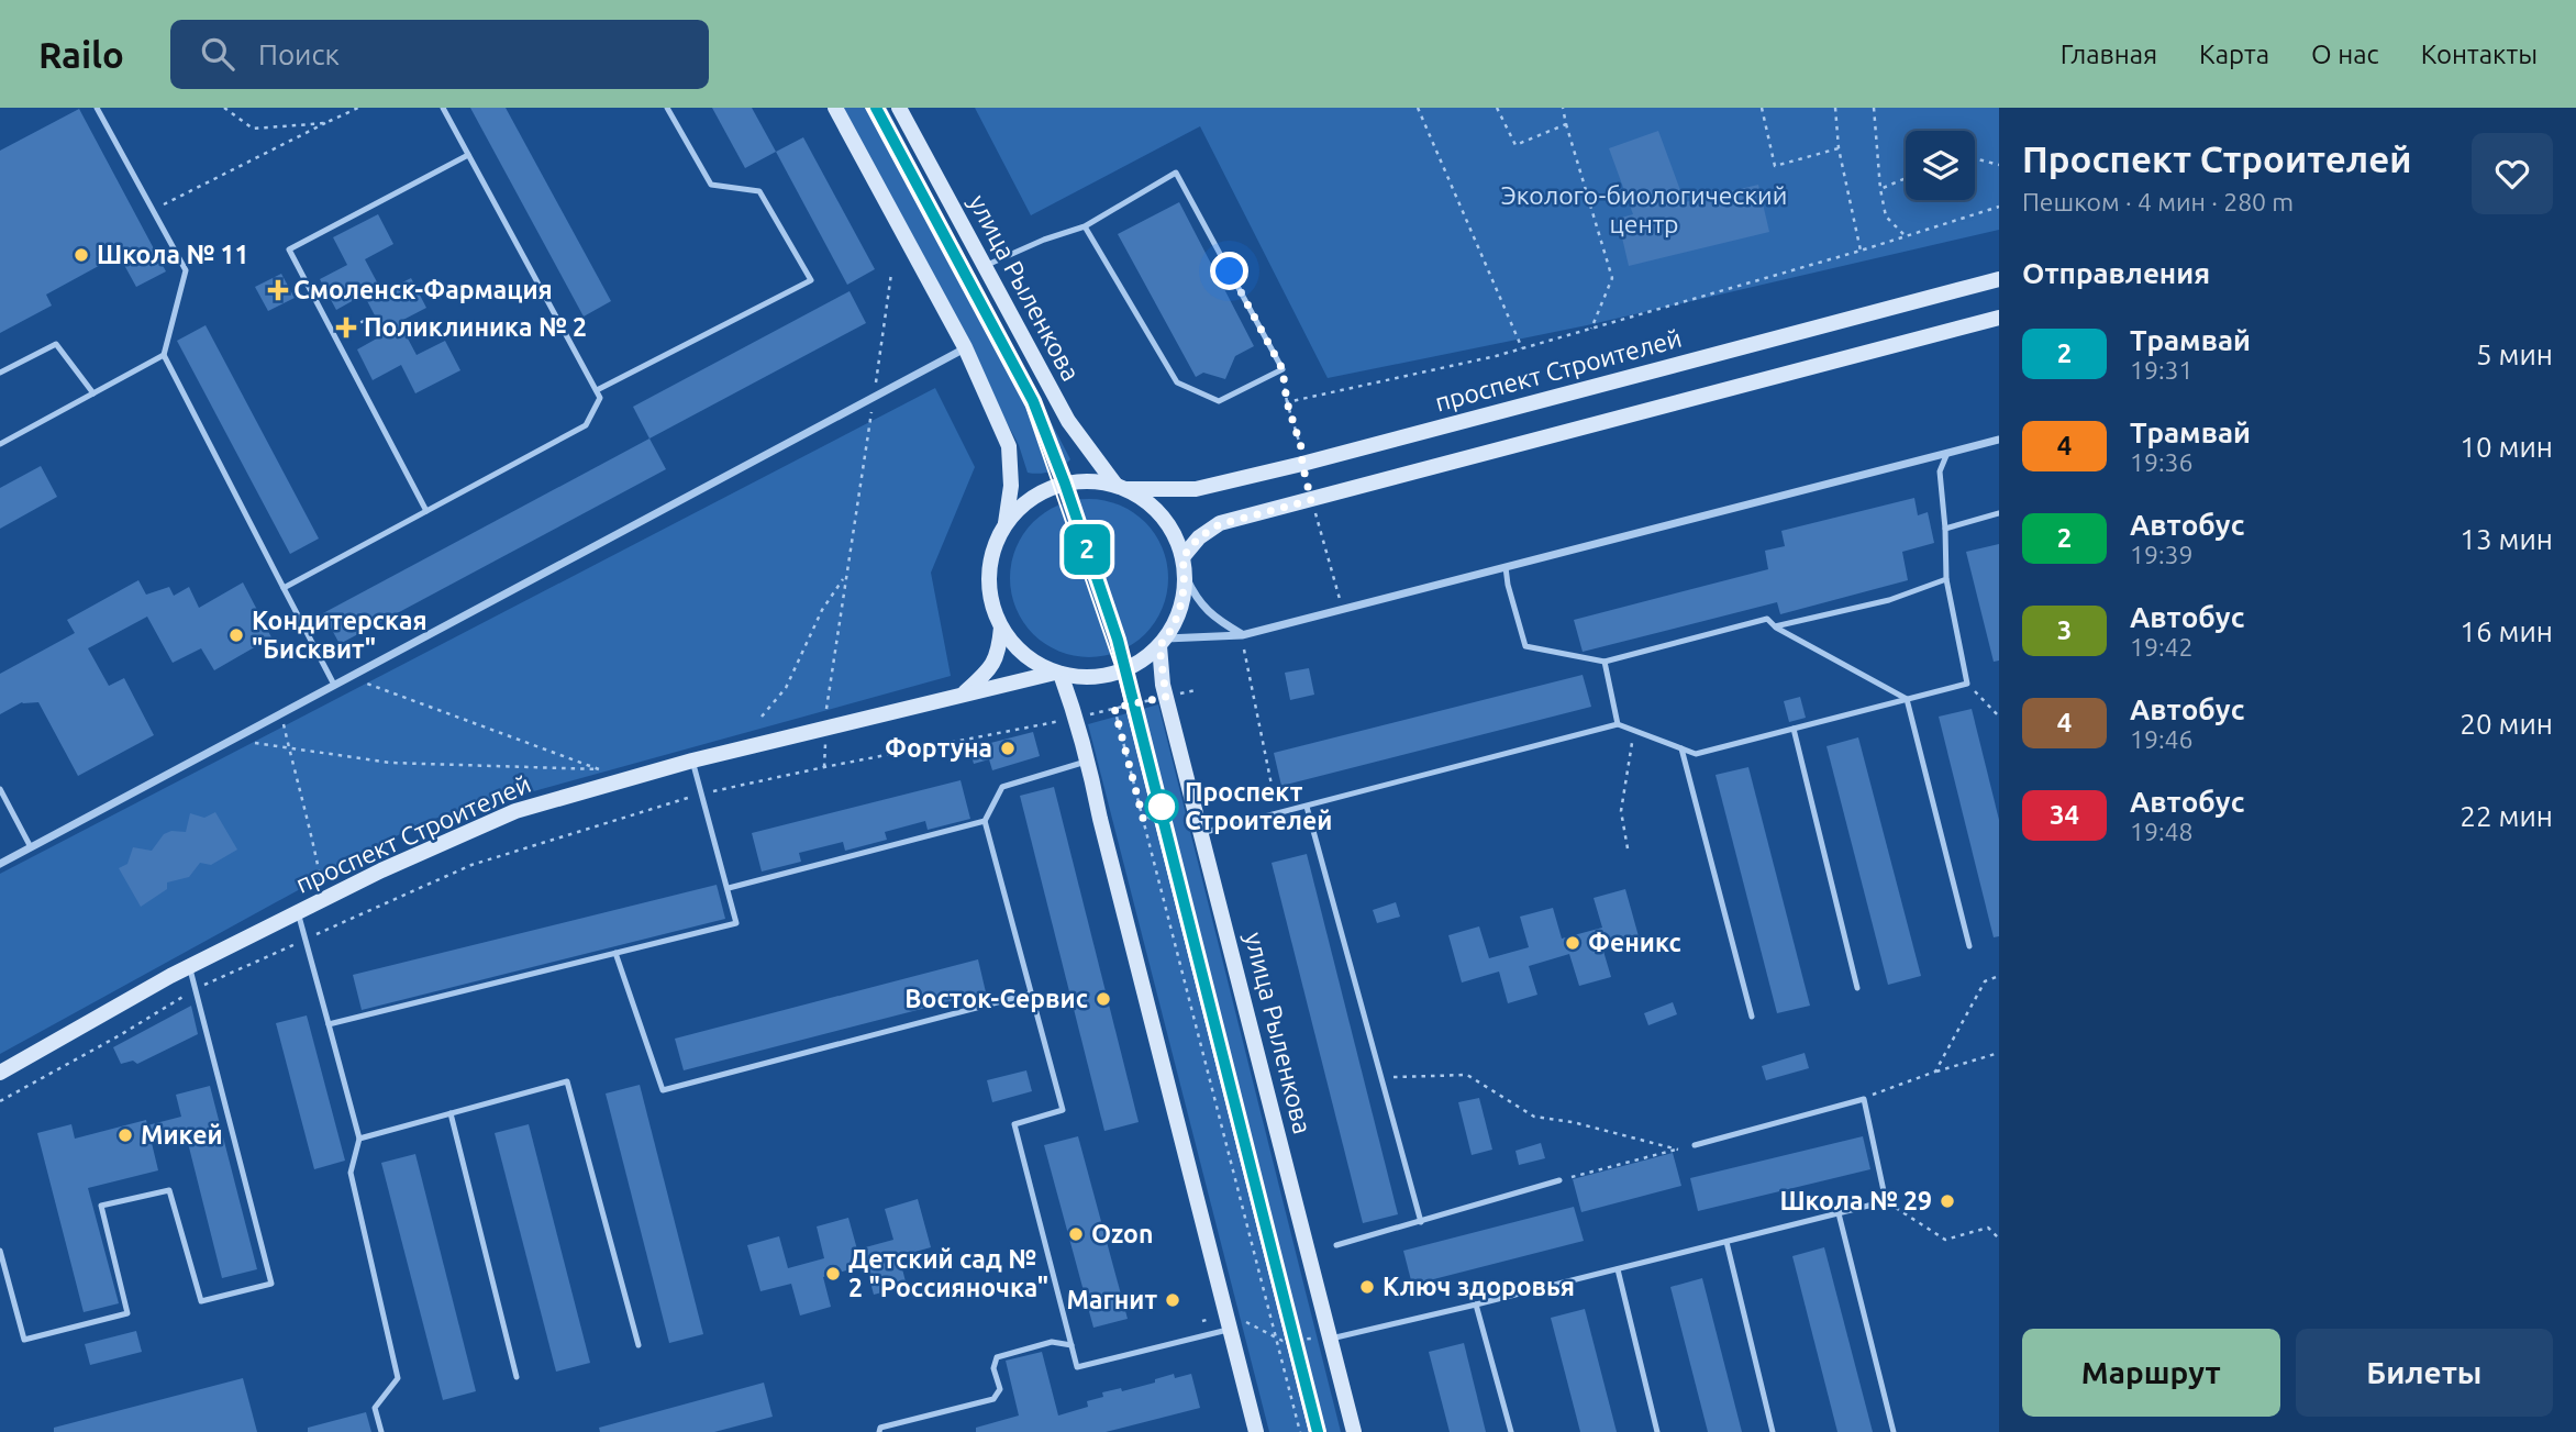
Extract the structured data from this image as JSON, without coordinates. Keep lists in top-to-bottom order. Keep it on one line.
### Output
{"streets":{"main road":["улица Рыленкова","проспект Строителей"]},"crossings":[["улица Рыленкова","проспект Строителей"]],"parks":["Эколого-биологический центр"],"places":{"other":["Школа № 11","Кондитерская \"Бисквит\"","Фортуна","Проспект Строителей","Феникс","Восток-Сервис","Микей","Школа № 29","Ozon","Детский сад № 2 \"Россияночка\"","Ключ здоровья","Магнит"],"health":["Смоленск-Фармация","Поликлиника № 2"]},"lines":["tram line 2"],"page":{"header":"Railo","search":"Поиск","nav":["Главная","Карта","О нас","Контакты"],"on_map":"2","heading":[["Проспект Строителей","Пешком · 4 мин · 280 m"],"Отправления"],"list":[{"mark":"2","name":"Трамвай","note":"19:31","value":"5 мин"},{"mark":"4","name":"Трамвай","note":"19:36","value":"10 мин"},{"mark":"2","name":"Автобус","note":"19:39","value":"13 мин"},{"mark":"3","name":"Автобус","note":"19:42","value":"16 мин"},{"mark":"4","name":"Автобус","note":"19:46","value":"20 мин"},{"mark":"34","name":"Автобус","note":"19:48","value":"22 мин"}],"buttons":["Маршрут","Билеты"]}}
